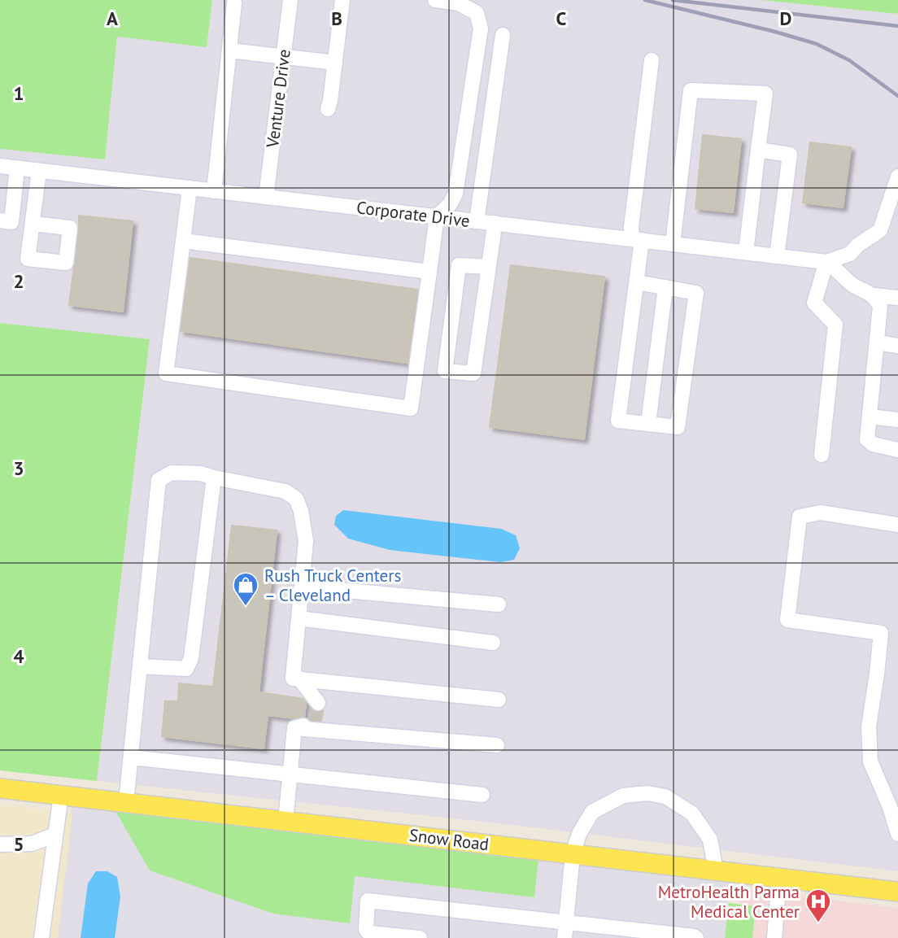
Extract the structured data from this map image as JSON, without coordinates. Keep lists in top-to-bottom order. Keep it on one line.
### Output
{"streets":{"main road":["Snow Road"],"street":["Venture Drive","Corporate Drive"]},"crossings":[["Venture Drive","Corporate Drive"]],"places":{"shop":["Rush Truck Centers – Cleveland"],"hospital":["MetroHealth Parma Medical Center"]},"grid":{"columns":["A","B","C","D"],"rows":["1","2","3","4","5"]}}
